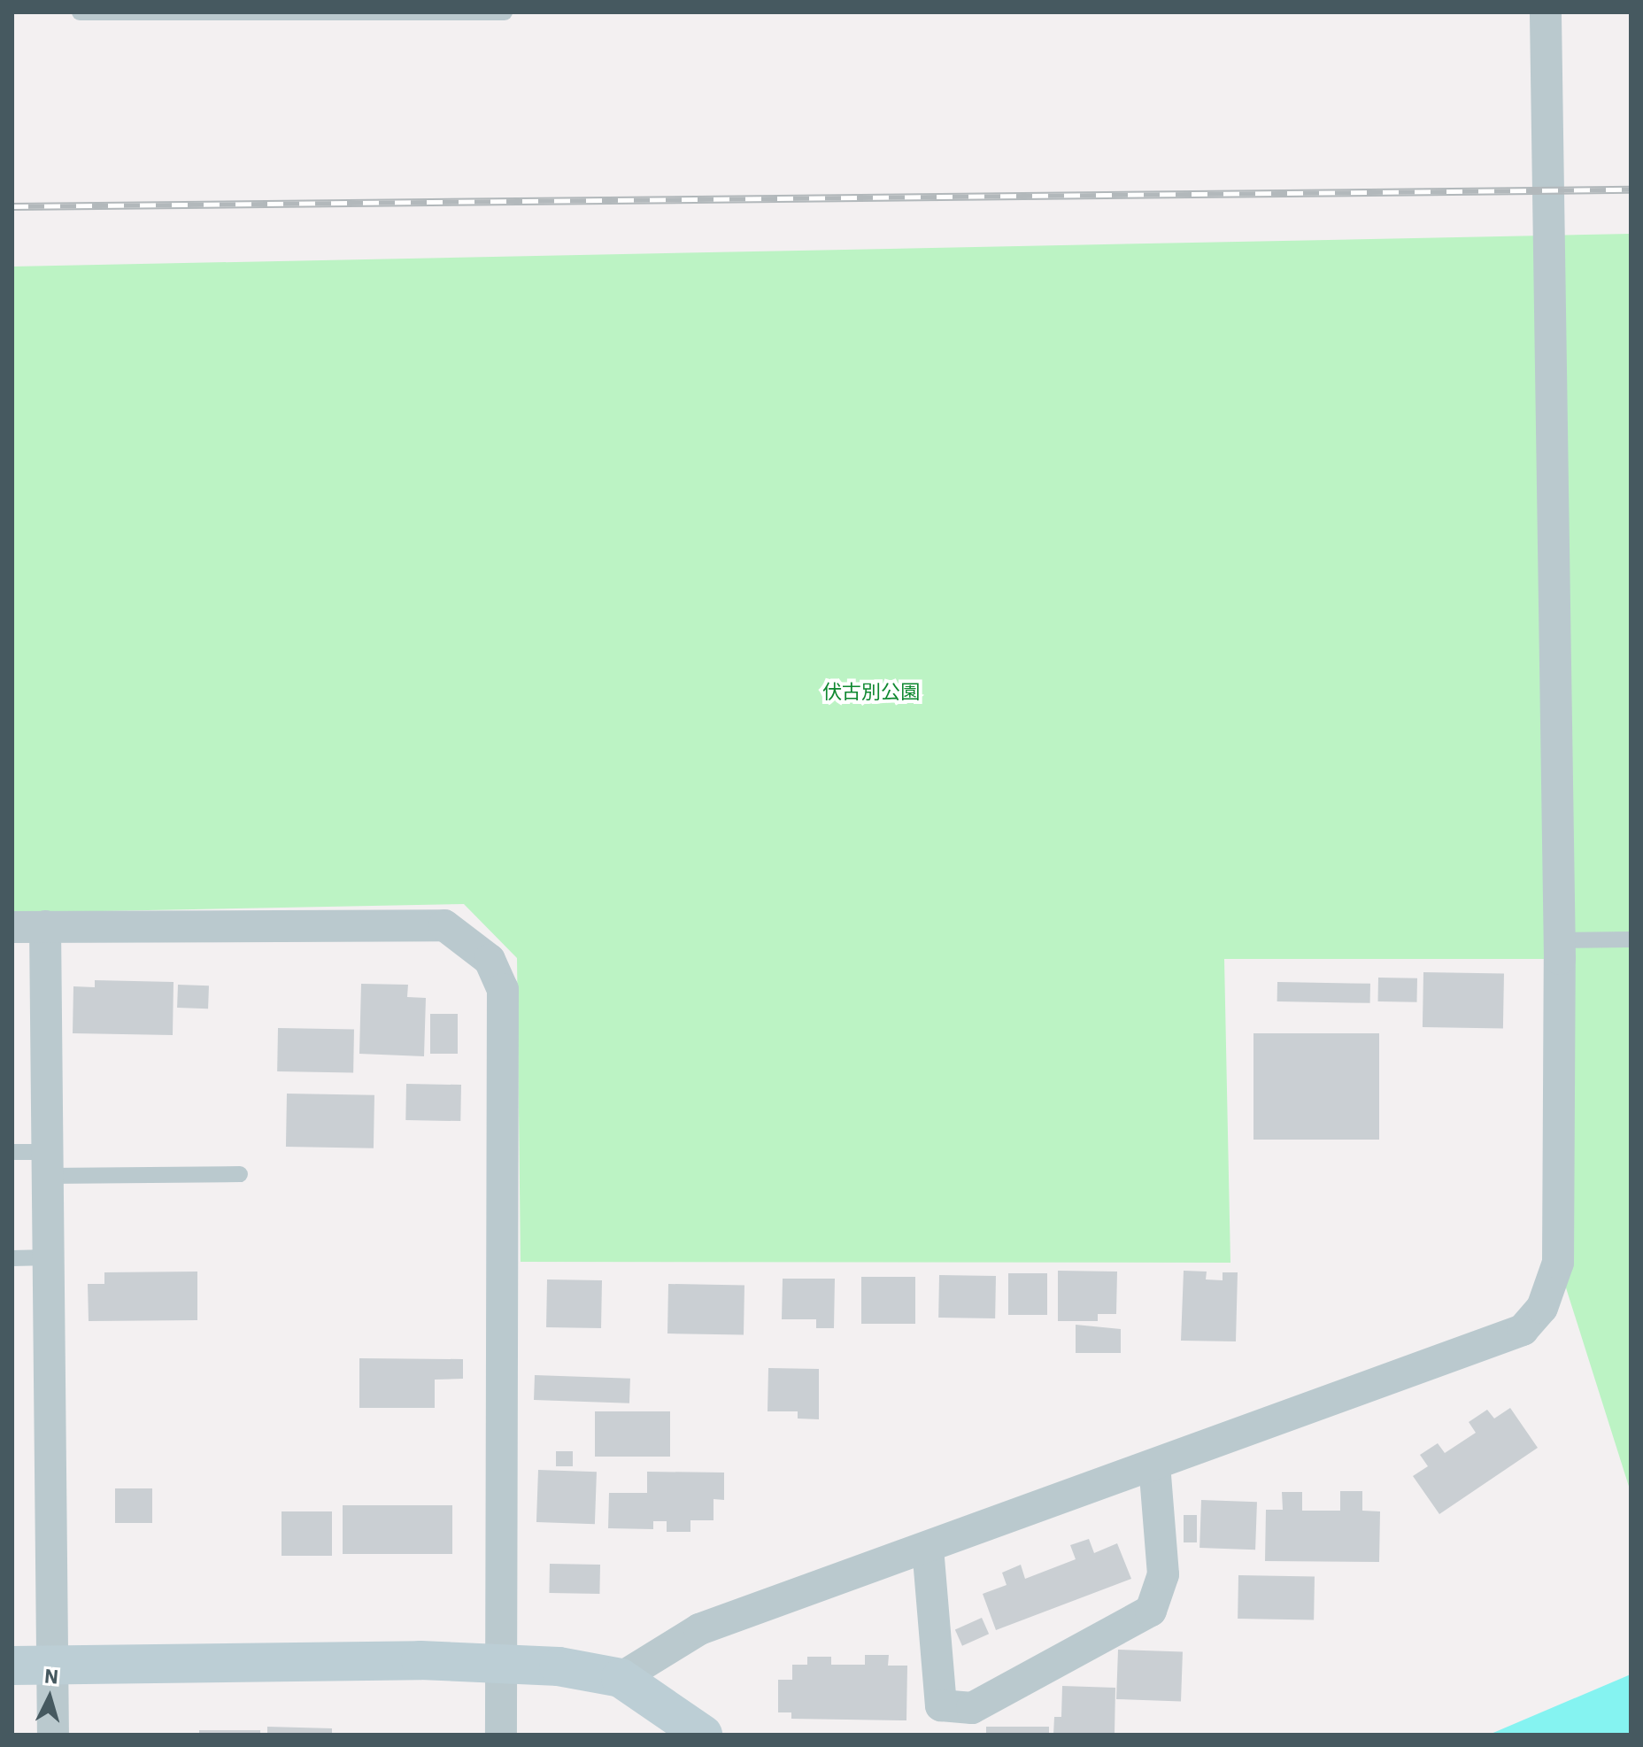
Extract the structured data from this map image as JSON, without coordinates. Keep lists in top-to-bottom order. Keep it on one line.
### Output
{"parks":["伏古別公園"],"north":"top"}
